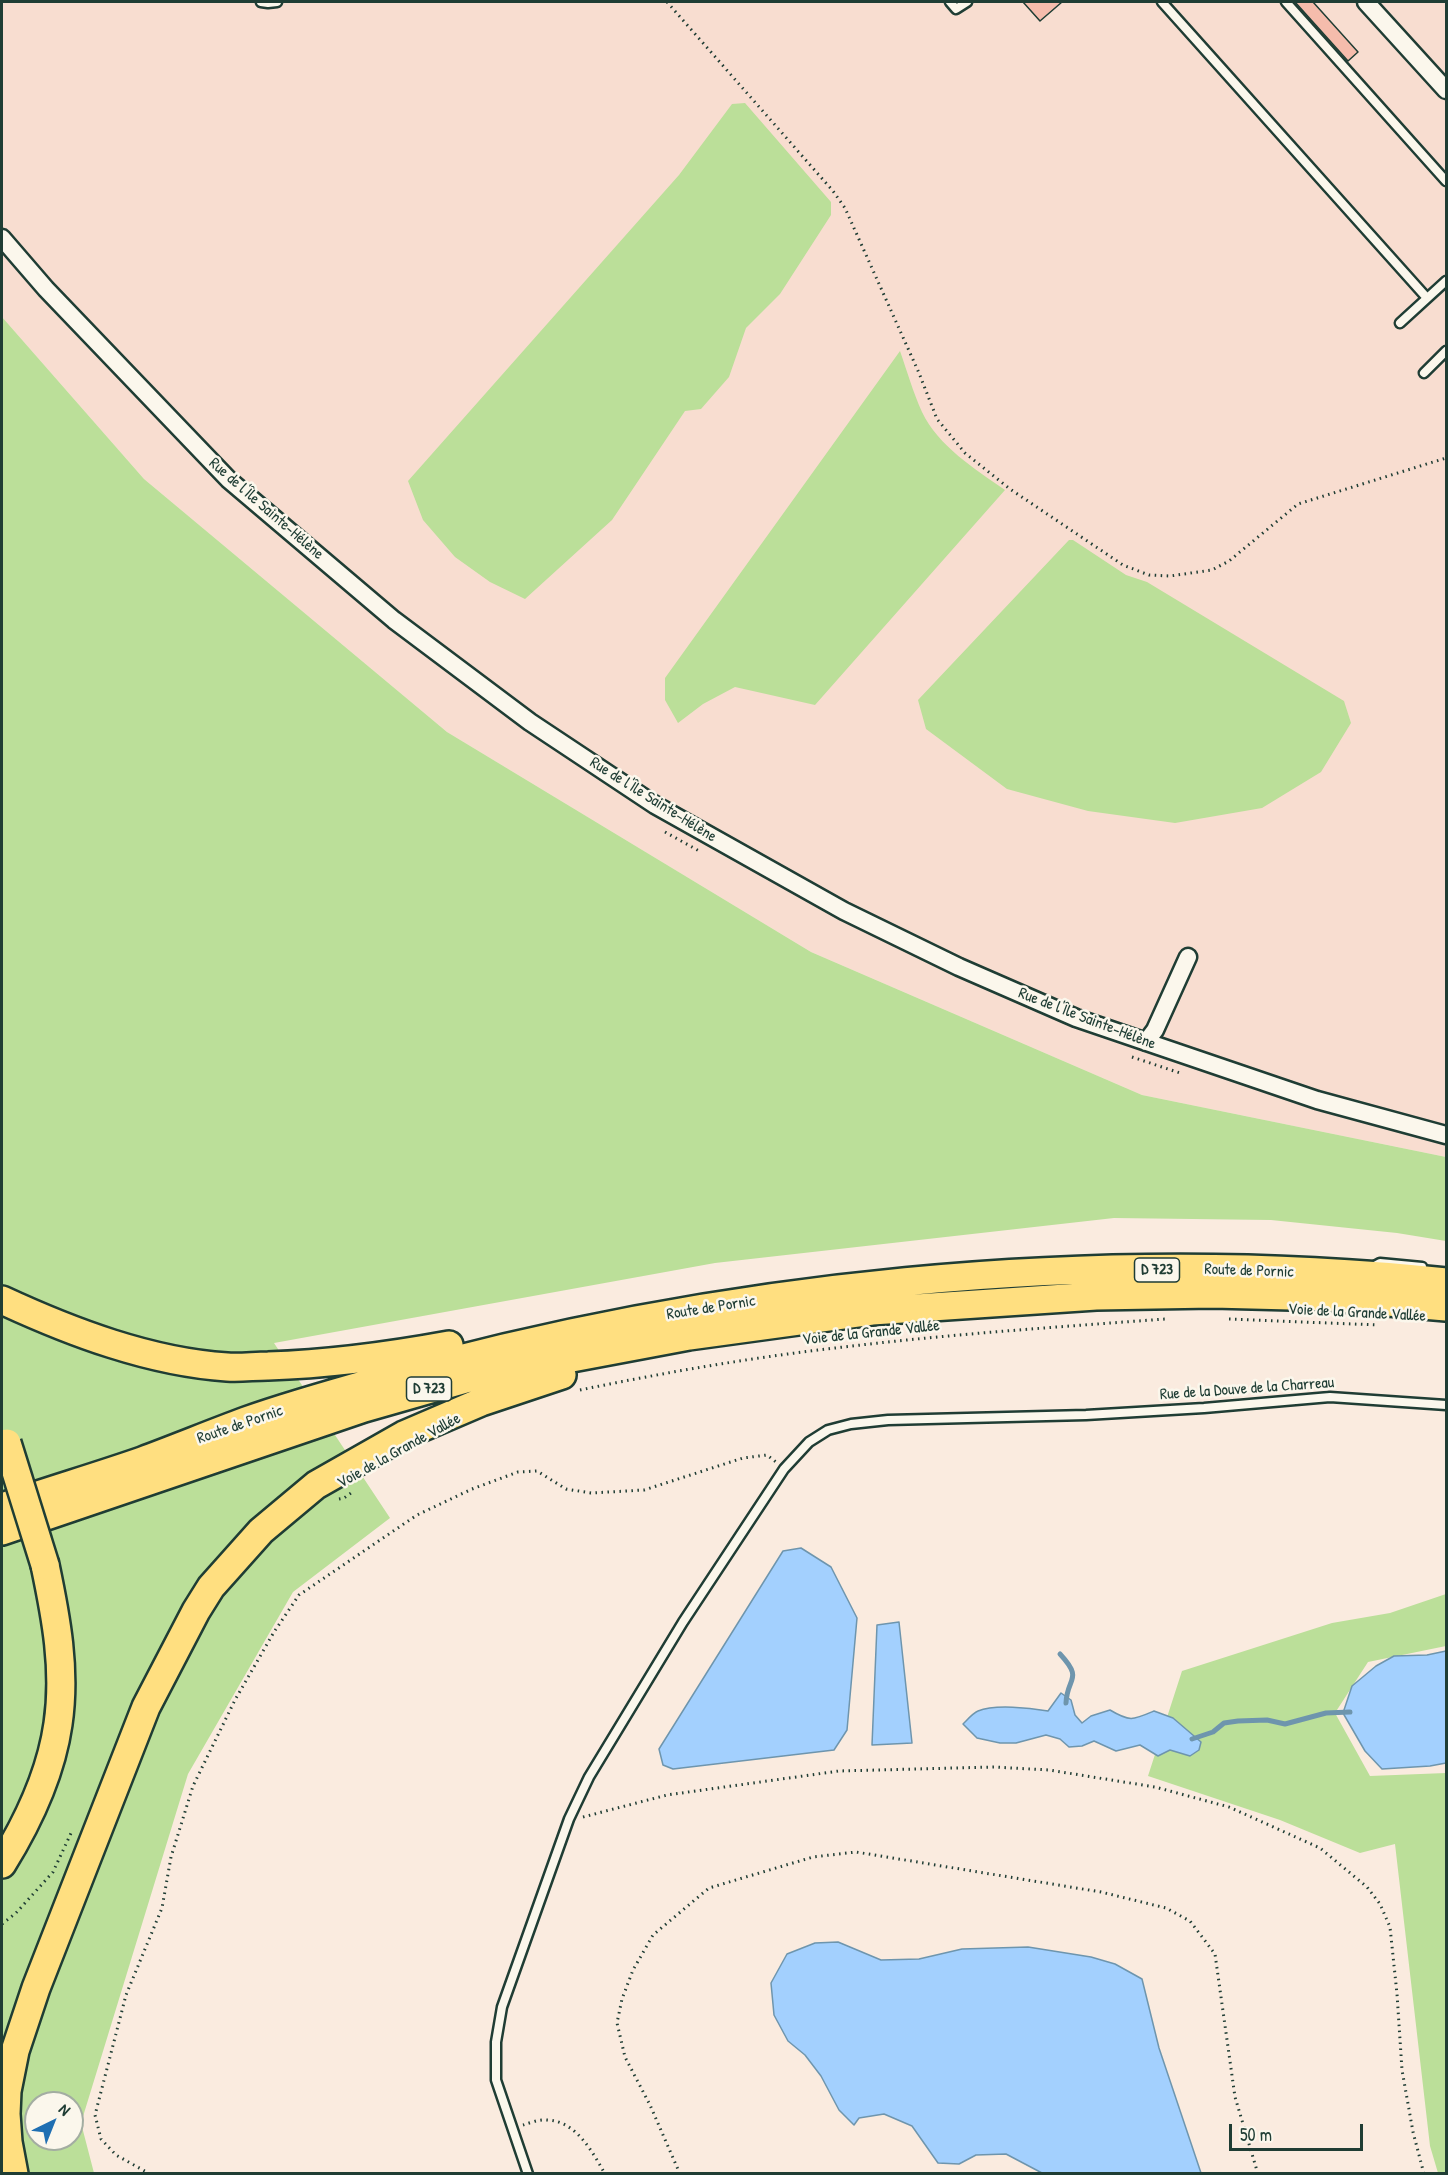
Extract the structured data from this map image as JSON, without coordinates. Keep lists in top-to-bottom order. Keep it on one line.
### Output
{"streets":{"highway":["D 723","Route de Pornic"],"street":["Rue de l'Île Sainte-Hélène"],"lane":["Rue de la Douve de la Charreau"],"path":["Voie de la Grande Vallée"]},"crossings":[["D 723","Route de Pornic"]],"scale_bar":"50 m","north":"top right"}
